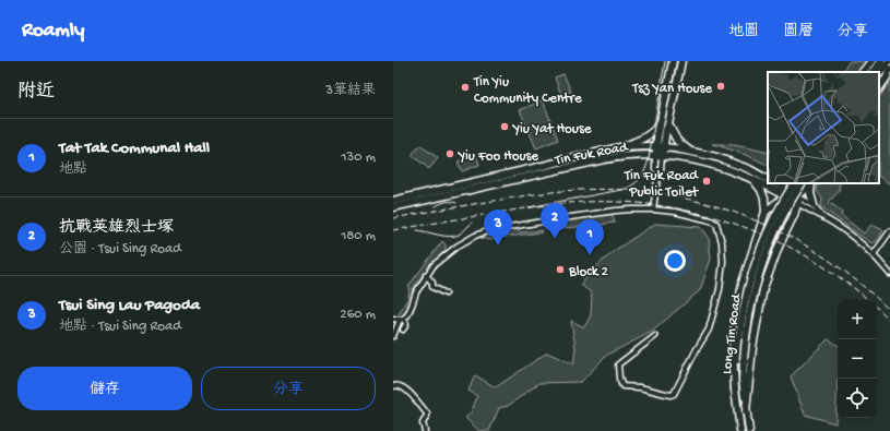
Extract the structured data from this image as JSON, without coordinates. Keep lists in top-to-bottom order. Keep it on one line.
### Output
{"streets":{"main road":["Tin Fuk Road","Long Tin Road"]},"crossings":[["Tin Fuk Road","Long Tin Road"]],"places":["Tsz Yan House","Tin Yiu Community Centre","Yiu Yat House","Yiu Foo House","Tin Fuk Road Public Toilet","Block 2"],"page":{"header":"Roamly","nav":["地圖","圖層","分享"],"heading":["附近","3筆結果"],"list":[{"mark":"1","name":"Tat Tak Communal Hall","note":"地點","value":"130 m"},{"mark":"2","name":"抗戰英雄烈士塚","note":"公園 · Tsui Sing Road","value":"180 m"},{"mark":"3","name":"Tsui Sing Lau Pagoda","note":"地點 · Tsui Sing Road","value":"260 m"}],"pins":["2","3","1"],"map_buttons":["+","−"],"buttons":["儲存","分享"]}}
